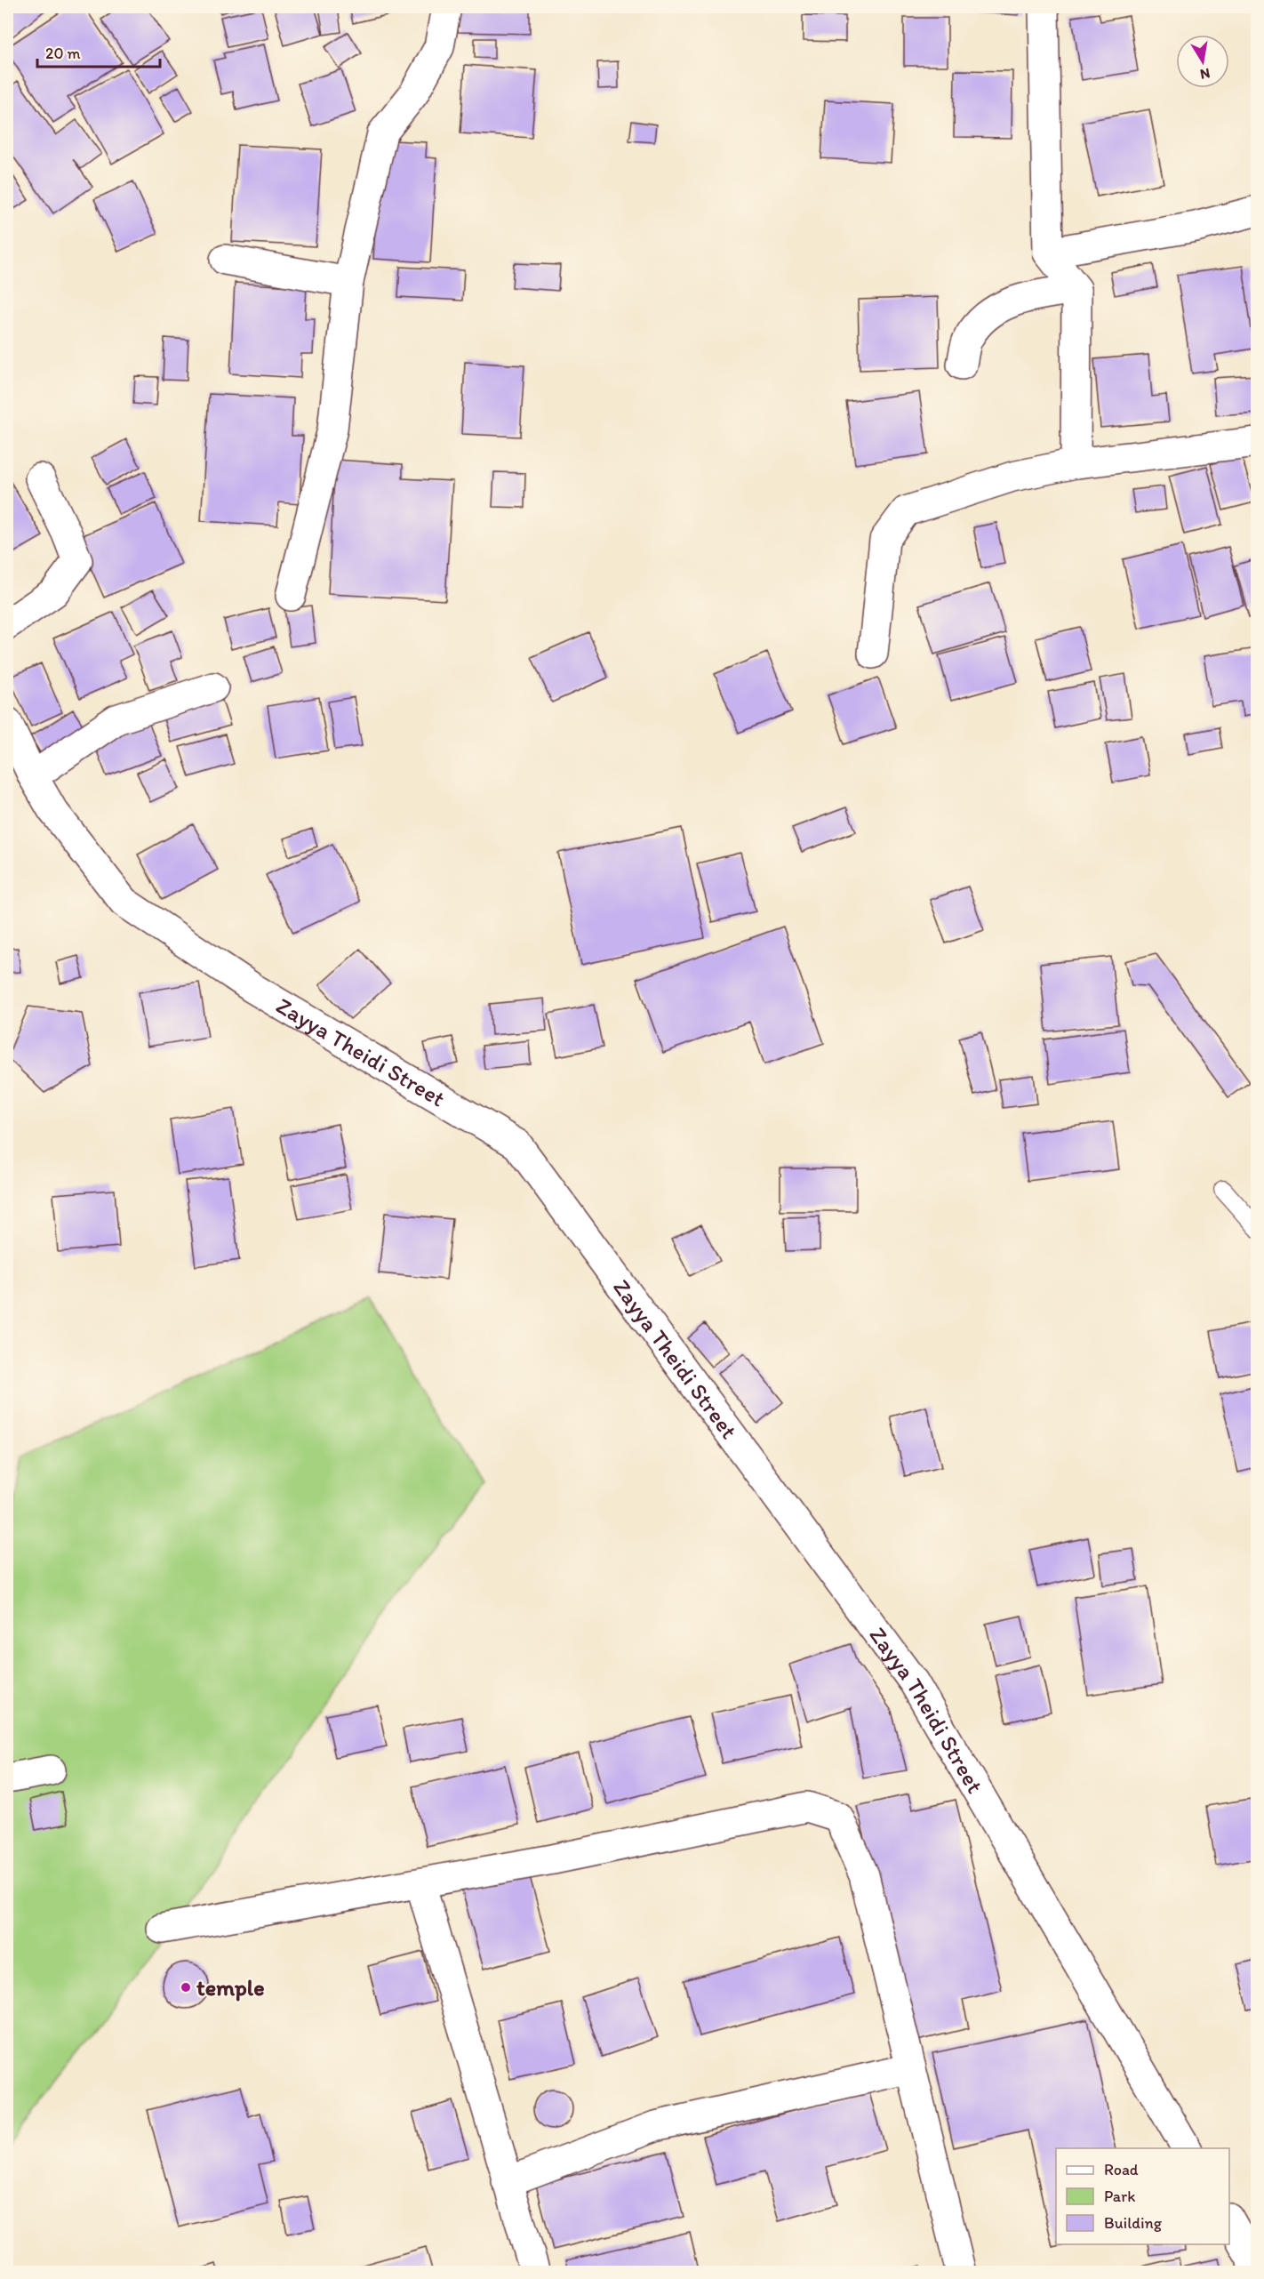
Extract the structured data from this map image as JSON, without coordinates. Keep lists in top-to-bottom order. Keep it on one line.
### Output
{"streets":{"street":["Zayya Theidi Street"]},"places":["temple"],"legend":["Road","Park","Building"],"scale_bar":"20 m","north":"bottom"}
